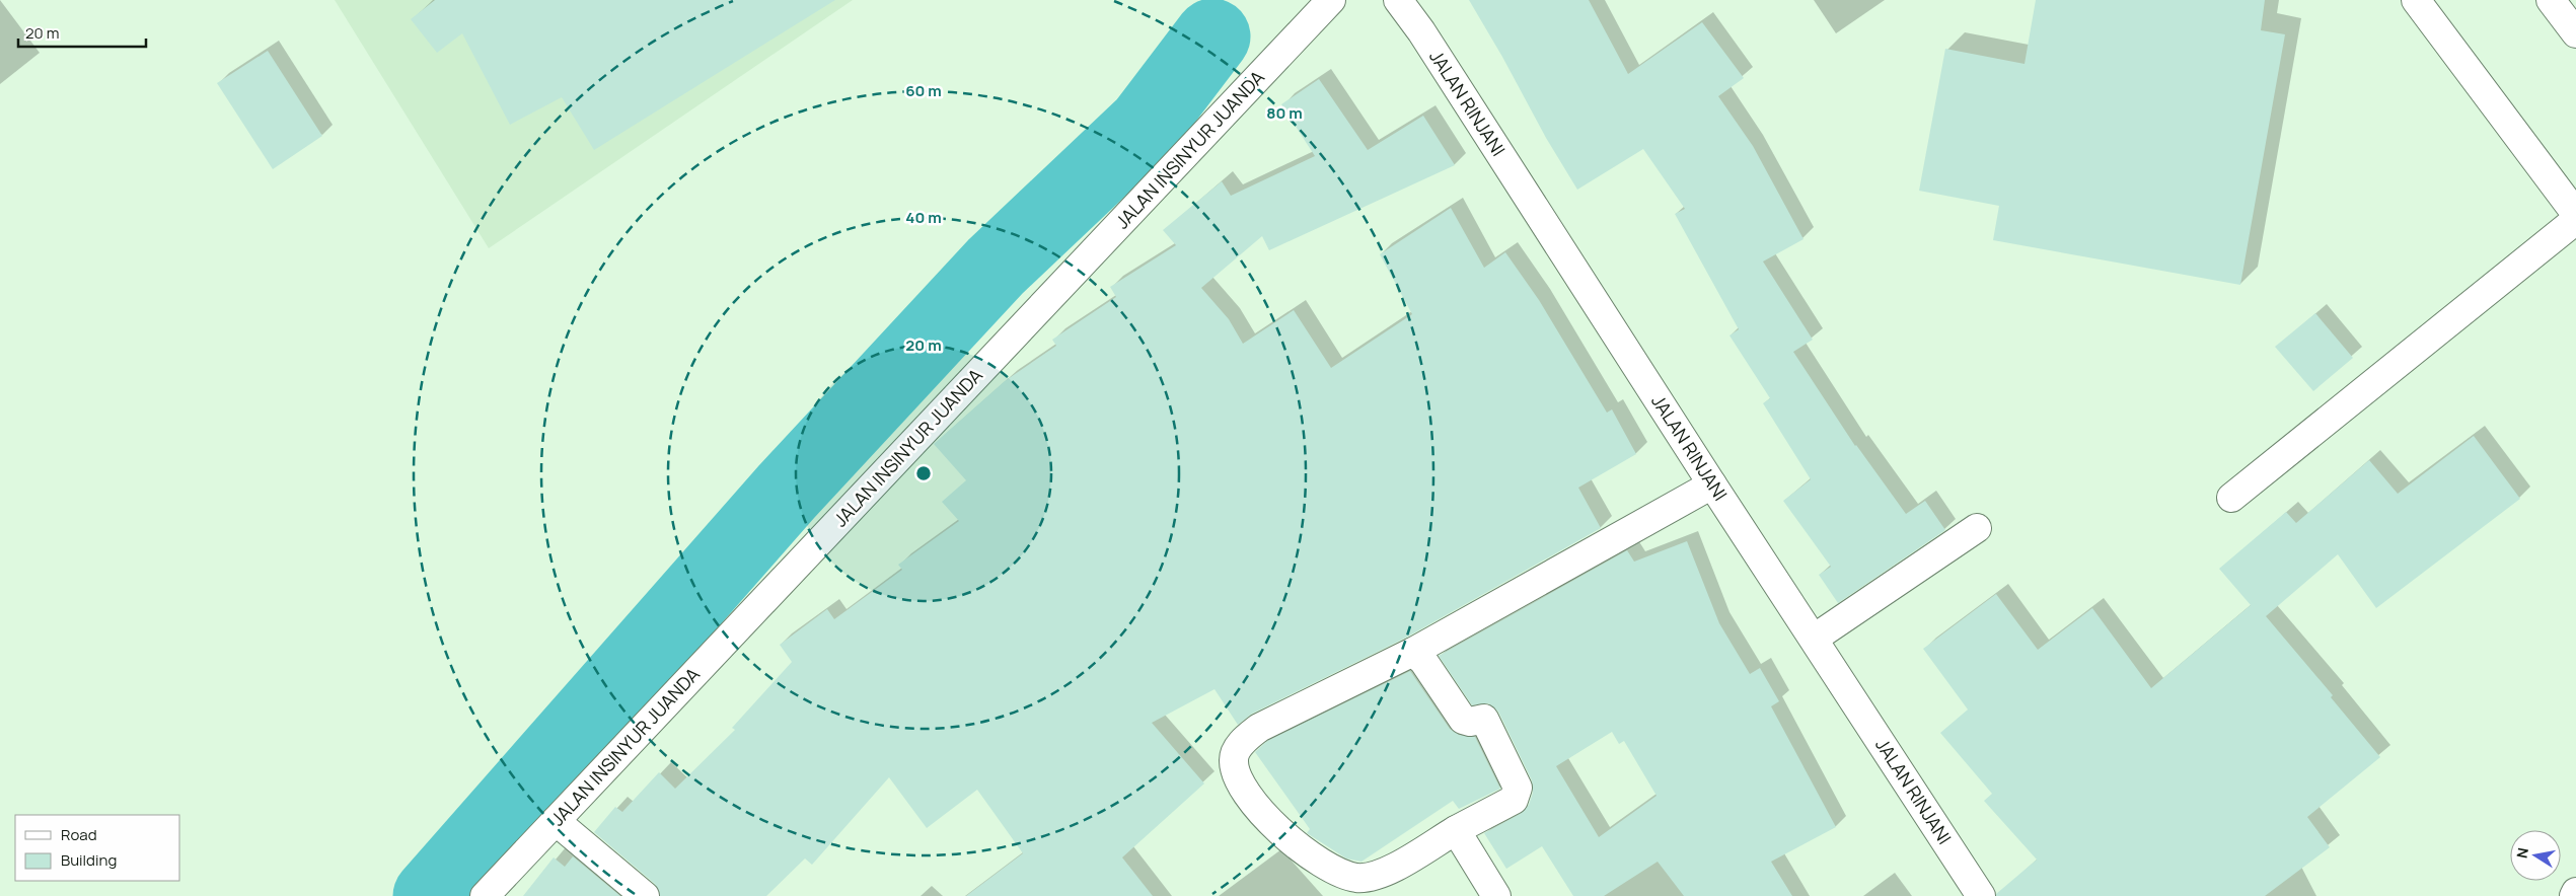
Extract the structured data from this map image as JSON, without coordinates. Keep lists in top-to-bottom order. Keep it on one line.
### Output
{"streets":{"street":["JALAN RINJANI","JALAN INSINYUR JUANDA"]},"legend":["Road","Building"],"scale_bar":"20 m","north":"left","rings":["60 m","80 m","40 m","20 m"]}
